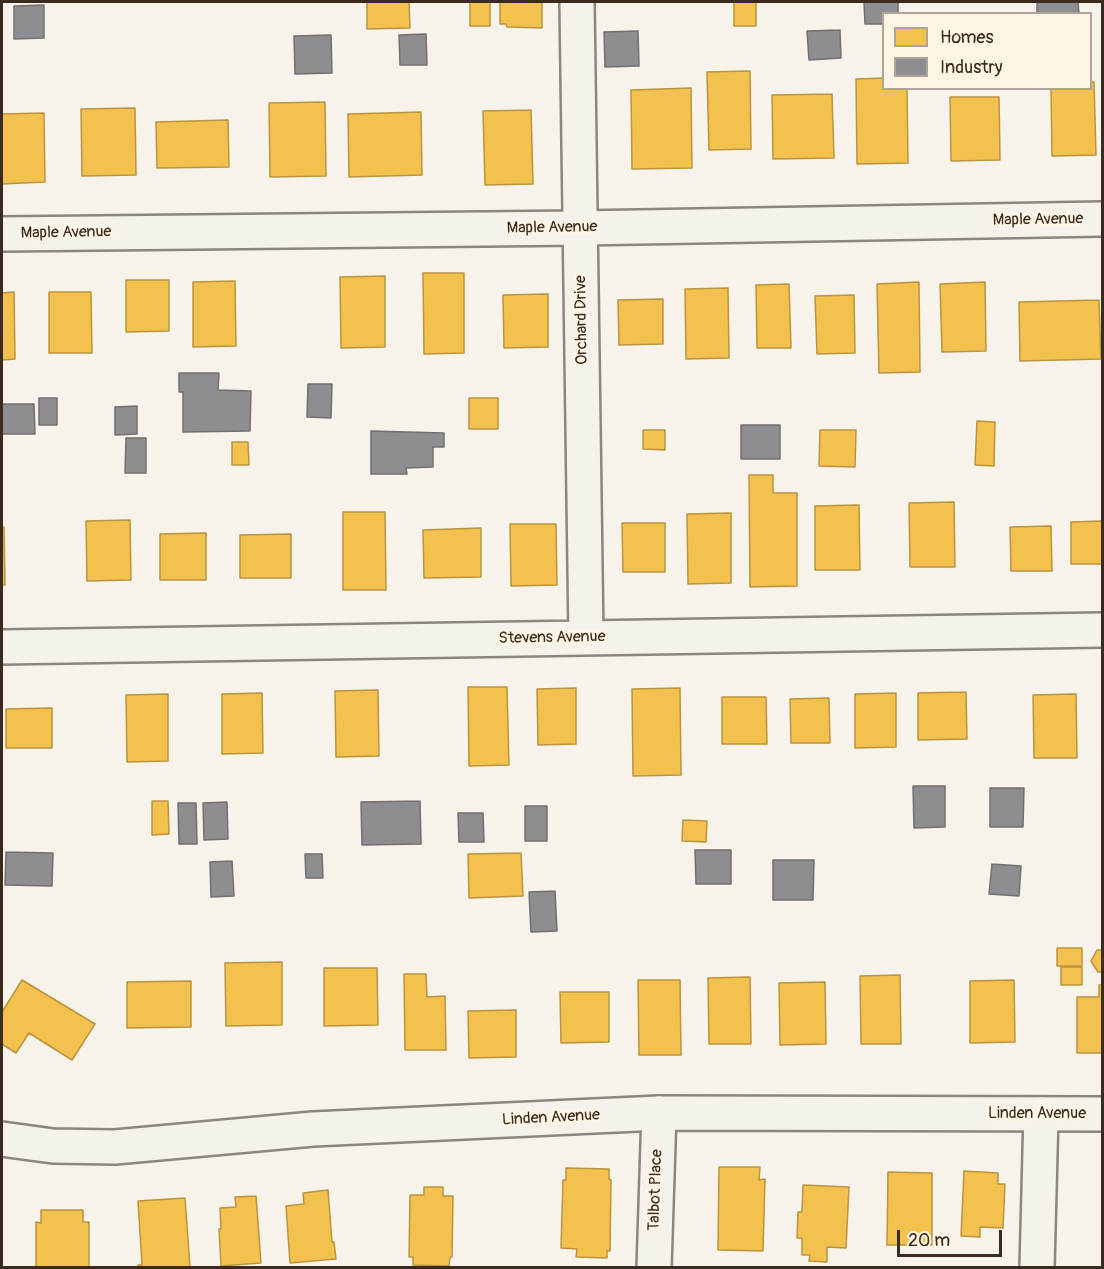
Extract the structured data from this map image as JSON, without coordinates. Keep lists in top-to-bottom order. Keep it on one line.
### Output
{"streets":{"street":["Maple Avenue","Orchard Drive","Stevens Avenue","Linden Avenue","Talbot Place"]},"crossings":[["Maple Avenue","Orchard Drive"],["Orchard Drive","Stevens Avenue"],["Linden Avenue","Talbot Place"]],"legend":["Homes","Industry"],"scale_bar":"20 m"}
